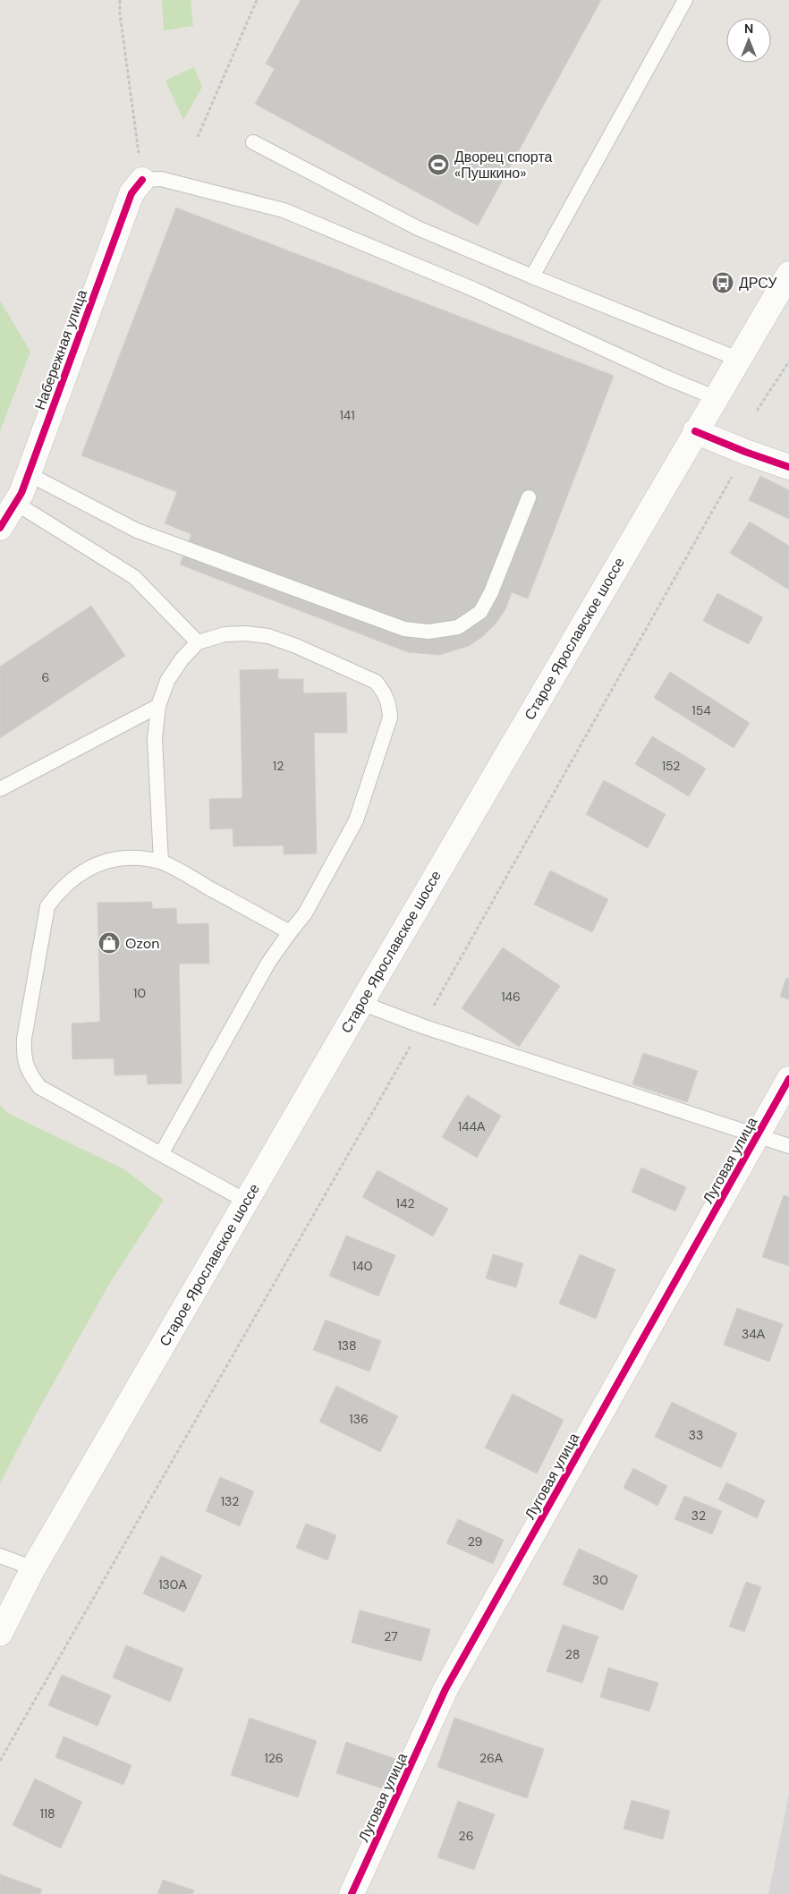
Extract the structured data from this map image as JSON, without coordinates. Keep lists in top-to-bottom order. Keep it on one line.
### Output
{"streets":{"main road":["Набережная улица","Старое Ярославское шоссе","Луговая улица"]},"places":{"sports":["Дворец спорта «Пушкино»"],"bus stop":["ДРСУ"],"shop":["Ozon"]},"house_numbers":["141","6","154","12","152","10","146","144А","142","140","34А","138","136","33","132","32","29","30","130А","27","28","126","26А","118","26"],"north":"top"}
